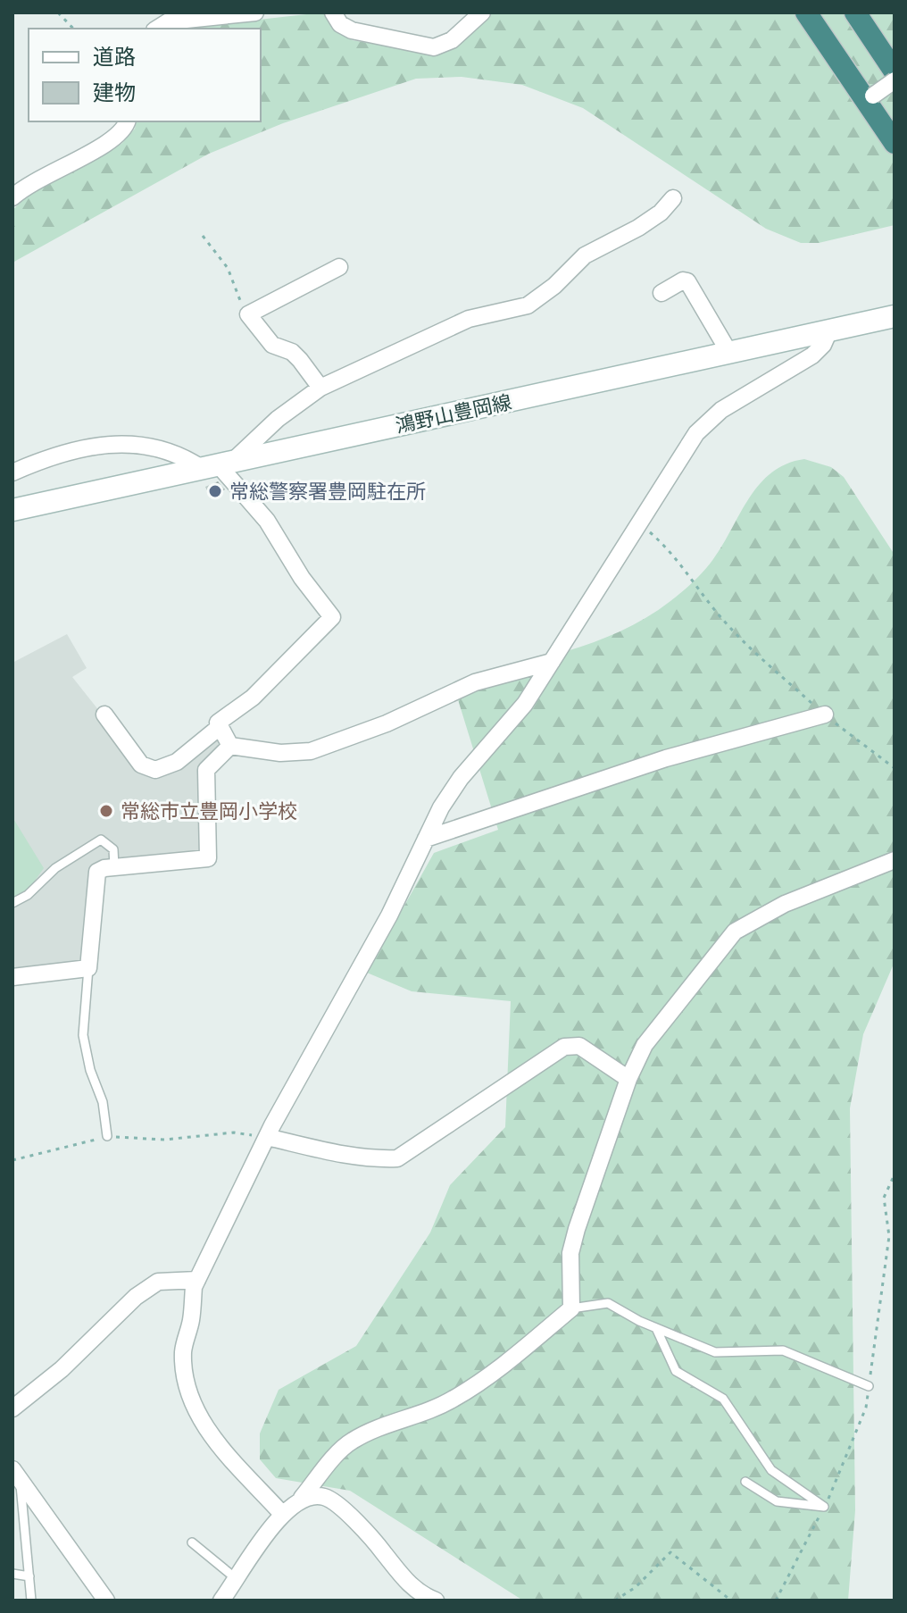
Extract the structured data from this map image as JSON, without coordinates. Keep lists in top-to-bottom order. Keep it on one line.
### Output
{"streets":{"main road":["鴻野山豊岡線"]},"places":["常総警察署豊岡駐在所","常総市立豊岡小学校"],"legend":["道路","建物"]}
